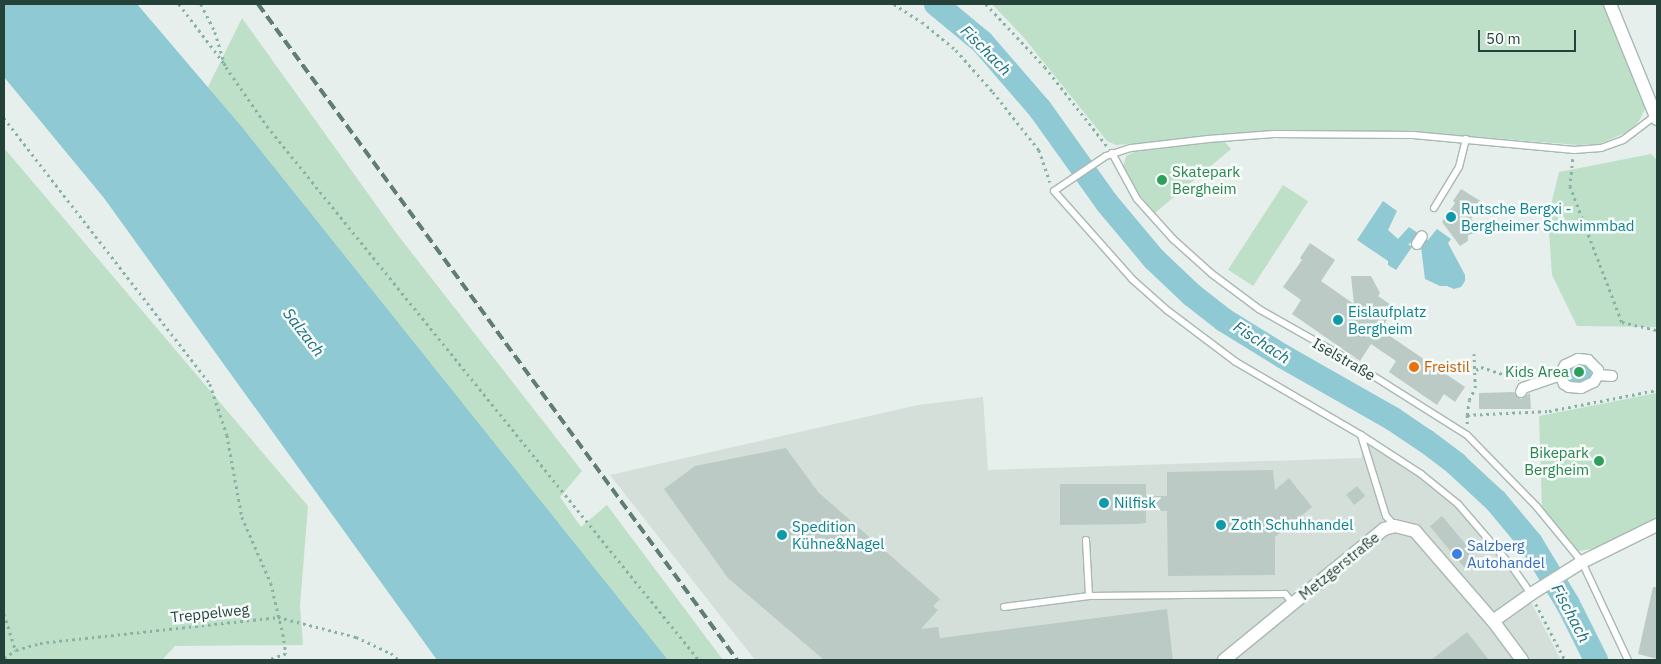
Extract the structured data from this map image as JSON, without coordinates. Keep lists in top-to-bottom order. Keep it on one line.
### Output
{"streets":{"street":["Metzgerstraße"],"lane":["Iselstraße"],"path":["Treppelweg"]},"water":["Fischach","Salzach"],"places":["Skatepark Bergheim","Rutsche Bergxi - Bergheimer Schwimmbad","Eislaufplatz Bergheim","Freistil","Kids Area","Bikepark Bergheim","Nilfisk","Zoth Schuhhandel","Spedition Kühne&Nagel","Salzberg Autohandel"],"scale_bar":"50 m"}
